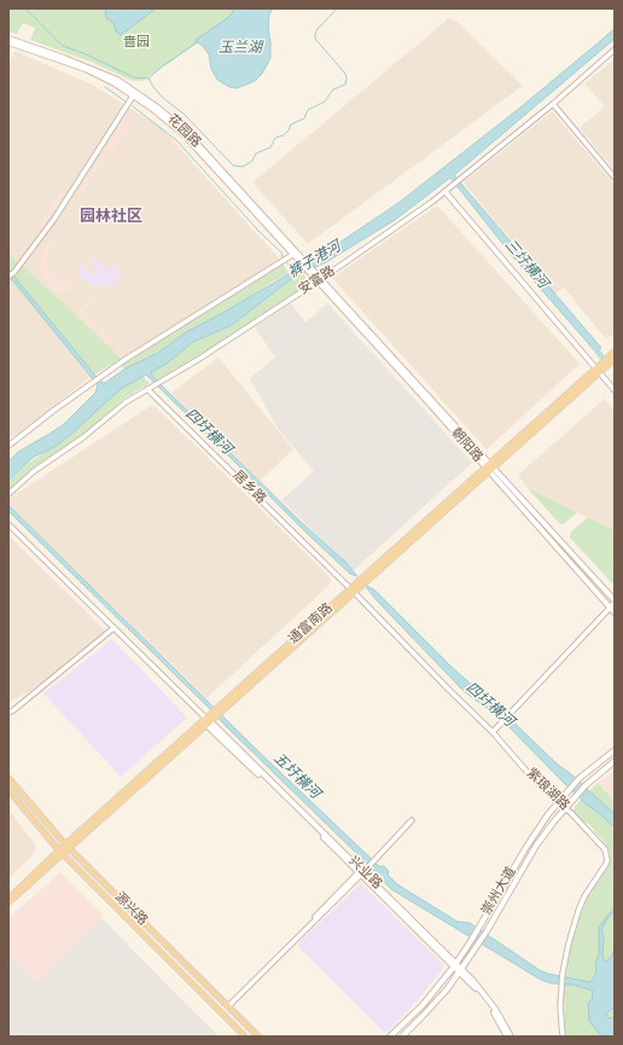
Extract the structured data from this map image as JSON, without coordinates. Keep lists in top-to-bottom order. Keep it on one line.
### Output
{"streets":{"main road":["花园路","朝阳路","通富南路","兴业路","崇州大道","源兴路"],"street":["安富路","居乡路","紫琅湖路"]},"crossings":[["花园路","安富路"],["花园路","朝阳路"],["安富路","朝阳路"],["安富路","居乡路"],["朝阳路","通富南路"],["居乡路","通富南路"],["居乡路","紫琅湖路"],["通富南路","紫琅湖路"],["通富南路","兴业路"],["通富南路","源兴路"],["紫琅湖路","崇州大道"],["兴业路","崇州大道"]],"districts":["园林社区"],"water":["玉兰湖","裤子港河","三圩横河","四圩横河","五圩横河"],"parks":["啬园"]}
